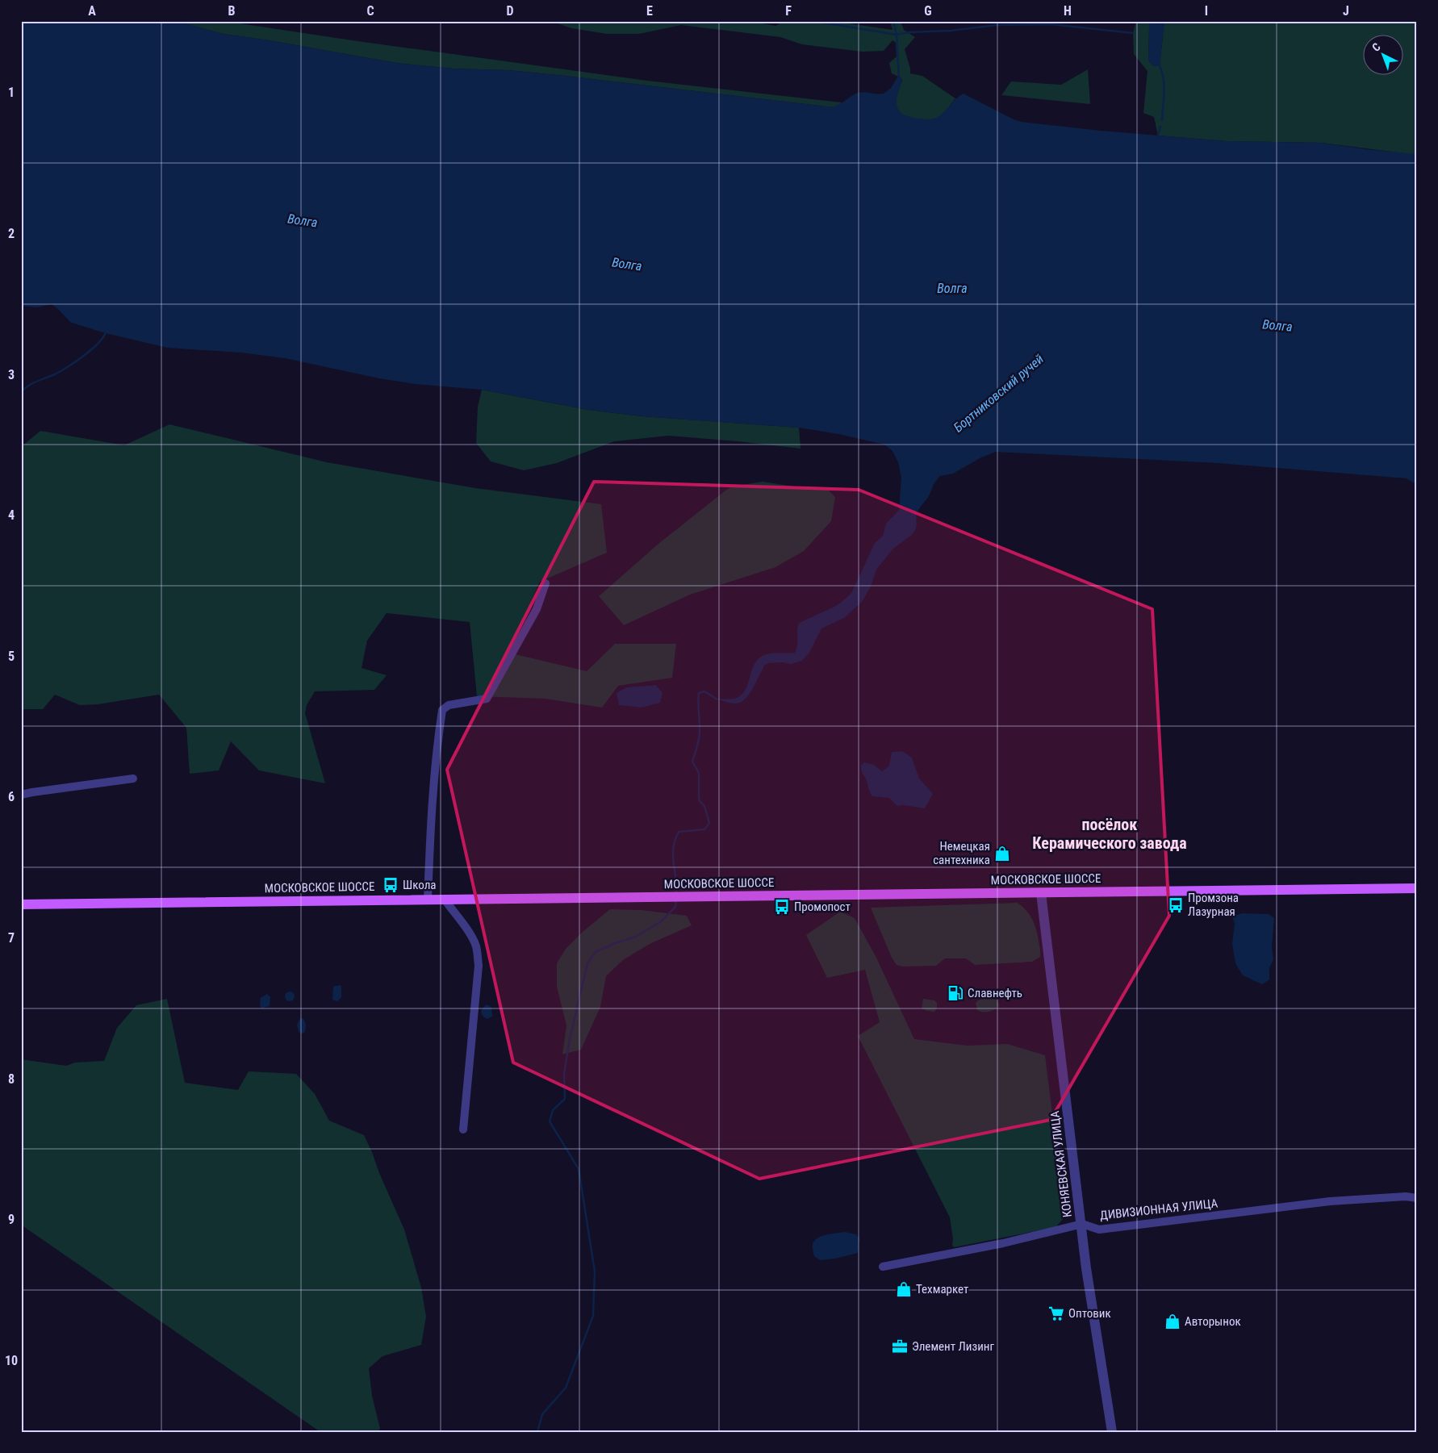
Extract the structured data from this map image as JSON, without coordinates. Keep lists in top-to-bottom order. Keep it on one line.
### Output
{"streets":{"main road":["МОСКОВСКОЕ ШОССЕ"],"street":["КОНЯЕВСКАЯ УЛИЦА","ДИВИЗИОННАЯ УЛИЦА"]},"crossings":[["МОСКОВСКОЕ ШОССЕ","КОНЯЕВСКАЯ УЛИЦА"],["КОНЯЕВСКАЯ УЛИЦА","ДИВИЗИОННАЯ УЛИЦА"]],"districts":["посёлок Керамического завода"],"water":["Волга","Бортниковский ручей"],"places":{"shop":["Немецкая сантехника","Техмаркет","Авторынок"],"bus stop":["Школа","Промзона Лазурная","Промопост"],"fuel station":["Славнефть"],"supermarket":["Оптовик"],"office":["Элемент Лизинг"]},"north":"top left","grid":{"columns":["A","B","C","D","E","F","G","H","I","J"],"rows":["1","2","3","4","5","6","7","8","9","10"]}}
